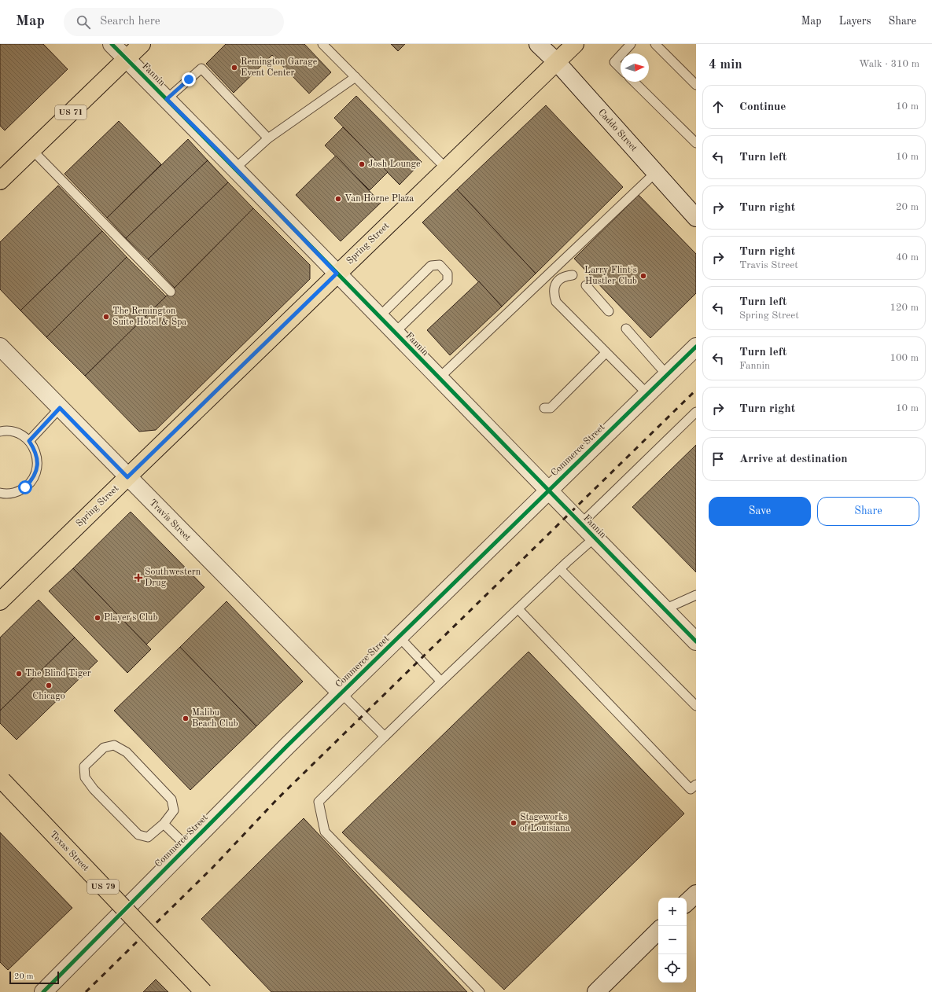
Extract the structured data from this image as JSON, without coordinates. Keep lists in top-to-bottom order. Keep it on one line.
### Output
{"streets":{"main road":["US 71","Spring Street","Texas Street","US 79"],"street":["Fannin","Caddo Street","Commerce Street","Travis Street"]},"crossings":[["Fannin","US 71"],["Fannin","Spring Street"],["Fannin","Commerce Street"],["Caddo Street","Spring Street"],["Spring Street","Travis Street"],["Commerce Street","Travis Street"]],"places":{"other":["Remington Garage Event Center","Josh Lounge","Van Horne Plaza","Larry Flint's Hustler Club","The Remington Suite Hotel & Spa","Player's Club","The Blind Tiger","Chicago","Malibu Beach Club","Stageworks of Louisiana"],"health":["Southwestern Drug"]},"scale_bar":"20 m","north":"right","page":{"header":"Map","search":"Search here","nav":["Map","Layers","Share"],"heading":["4 min","Walk · 310 m"],"list":[["Continue","10 m"],["Turn left","10 m"],["Turn right","20 m"],["Turn right","Travis Street","40 m"],["Turn left","Spring Street","120 m"],["Turn left","Fannin","100 m"],["Turn right","10 m"],"Arrive at destination"],"buttons":["Save","Share"],"map_buttons":["+","−"],"scale":"20 m"}}
